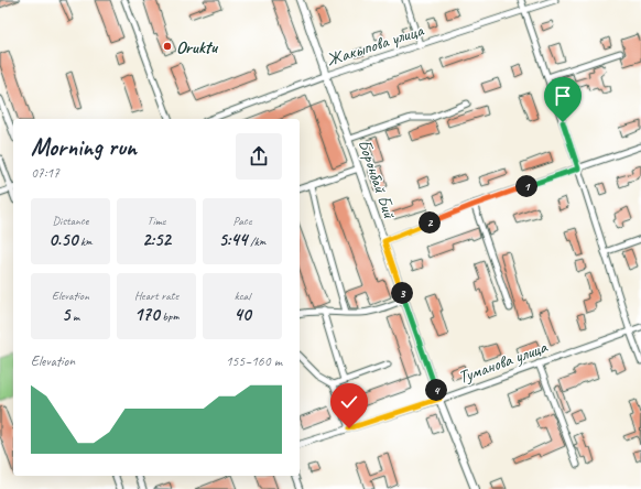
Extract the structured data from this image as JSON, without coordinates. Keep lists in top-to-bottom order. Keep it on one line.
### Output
{"streets":{"street":["Жакыпова улица","Боронбай Бий","Туманова улица"]},"crossings":[["Жакыпова улица","Боронбай Бий"],["Боронбай Бий","Туманова улица"]],"places":["Oruktu"],"page":{"heading":["Morning run","07:17"],"pins":["1","2","3","4"],"stats":[["Distance","0.50 km"],["Time","2:52"],["Pace","5:44 /km"],["Elevation","5 m"],["Heart rate","170 bpm"],["kcal","40"]],"chart":["Elevation","155–160 m"]}}
